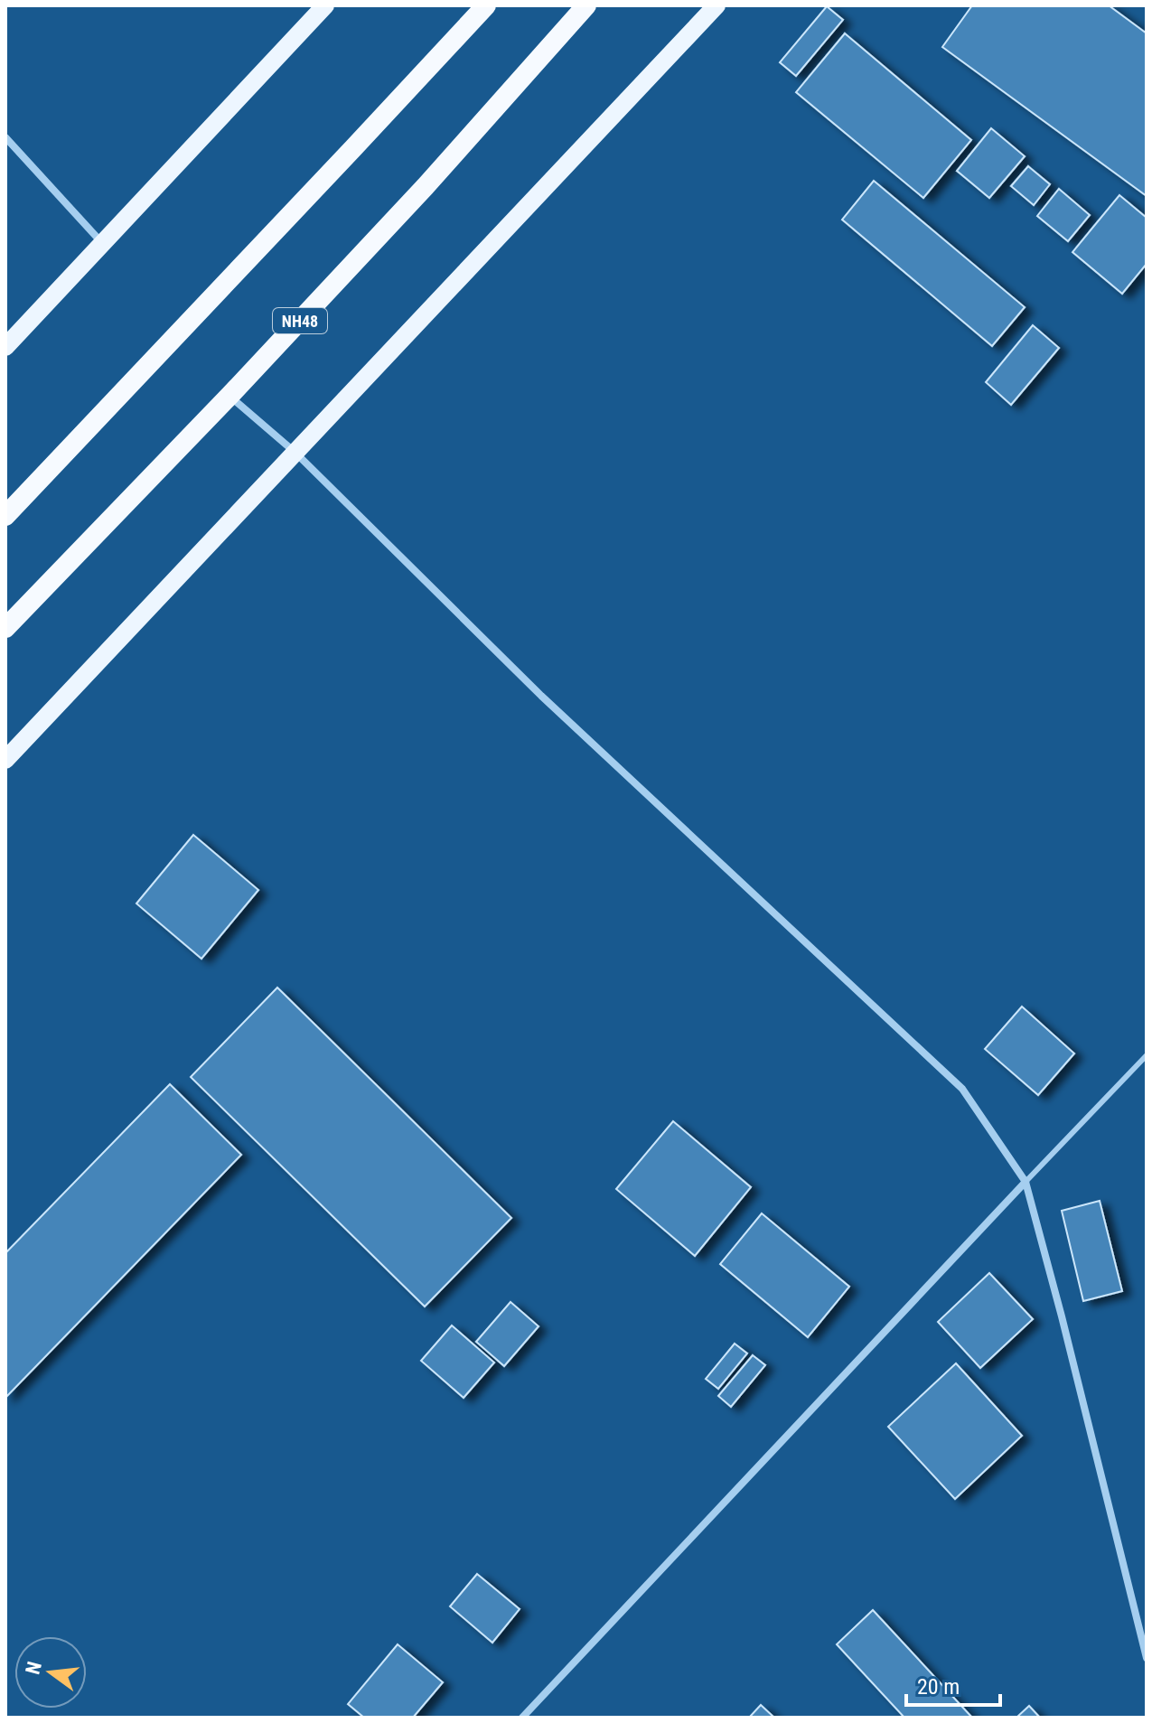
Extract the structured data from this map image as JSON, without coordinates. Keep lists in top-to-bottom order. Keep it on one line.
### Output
{"streets":{"highway":["NH48"]},"scale_bar":"20 m","north":"left"}
